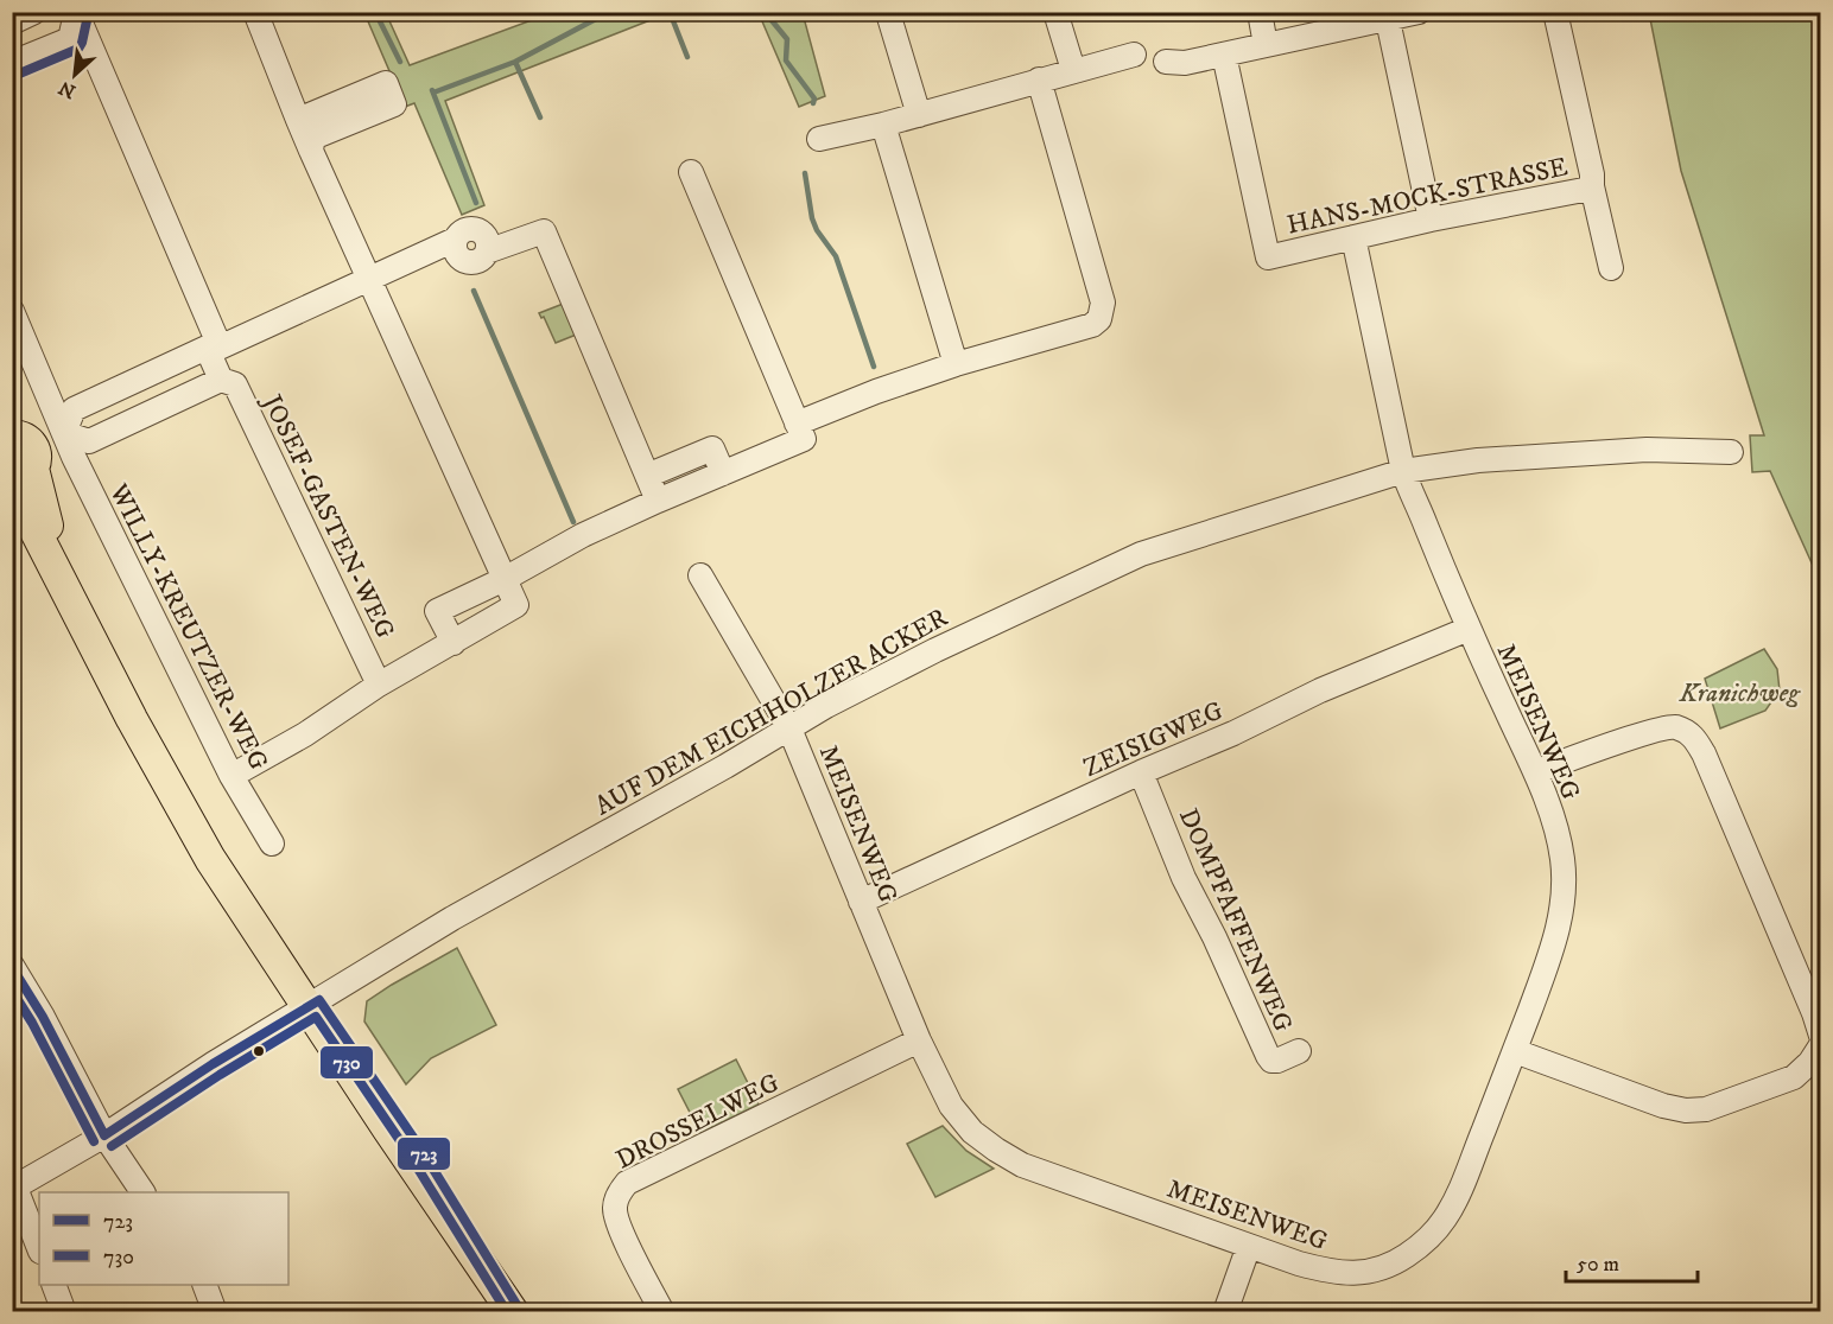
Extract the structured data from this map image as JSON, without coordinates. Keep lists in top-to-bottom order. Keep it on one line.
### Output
{"streets":{"street":["HANS-MOCK-STRASSE","JOSEF-GASTEN-WEG","WILLY-KREUTZER-WEG","AUF DEM EICHHOLZER ACKER","MEISENWEG","ZEISIGWEG","DOMPFAFFENWEG","DROSSELWEG"]},"crossings":[["HANS-MOCK-STRASSE","MEISENWEG"],["JOSEF-GASTEN-WEG","WILLY-KREUTZER-WEG"],["AUF DEM EICHHOLZER ACKER","MEISENWEG"],["MEISENWEG","ZEISIGWEG"],["MEISENWEG","DROSSELWEG"],["ZEISIGWEG","DOMPFAFFENWEG"]],"parks":["Kranichweg"],"lines":["transit line 730","transit line 723"],"legend":["723","730"],"scale_bar":"50 m","north":"bottom left"}
